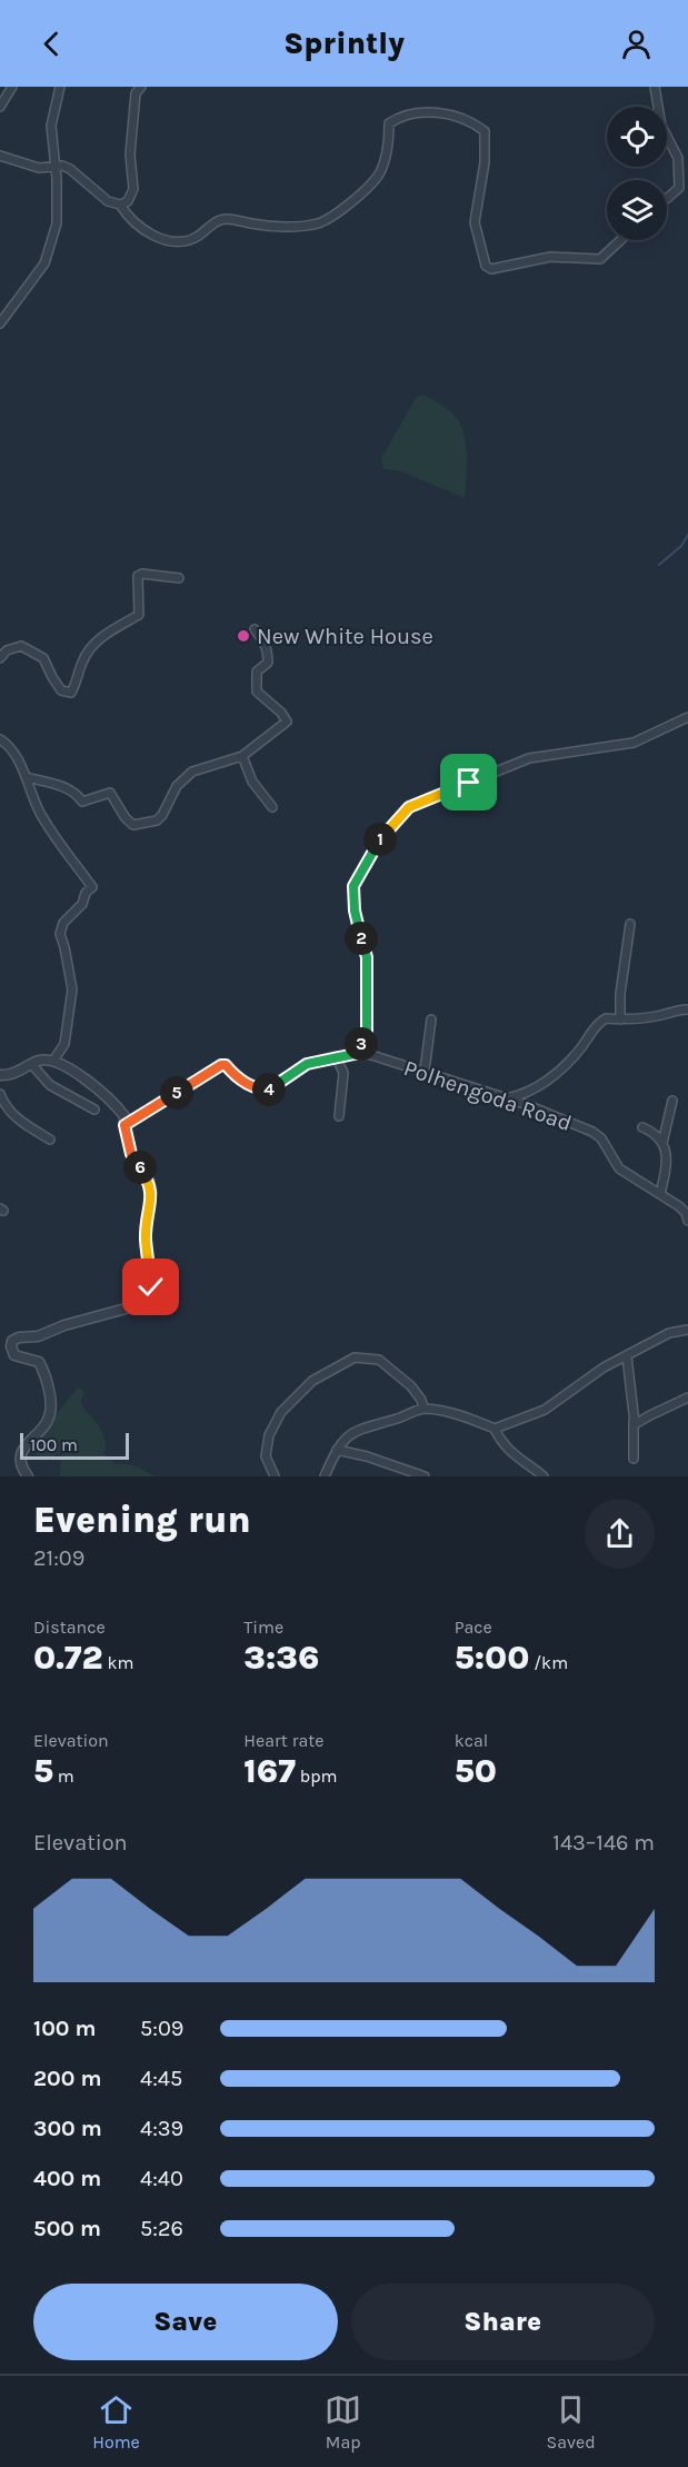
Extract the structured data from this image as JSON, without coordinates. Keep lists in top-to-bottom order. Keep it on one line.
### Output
{"streets":{"street":["Polhengoda Road"]},"places":["New White House"],"scale_bar":"100 m","page":{"header":"Sprintly","pins":["1","2","3","4","5","6"],"scale":"100 m","heading":["Evening run","21:09"],"stats":[["Distance","0.72 km"],["Time","3:36"],["Pace","5:00 /km"],["Elevation","5 m"],["Heart rate","167 bpm"],["kcal","50"]],"chart":["Elevation","143–146 m"],"list":[{"name":"100 m","note":"5:09"},{"name":"200 m","note":"4:45"},{"name":"300 m","note":"4:39"},{"name":"400 m","note":"4:40"},{"name":"500 m","note":"5:26"}],"buttons":["Save","Share"],"tabs":["Home","Map","Saved"]}}
